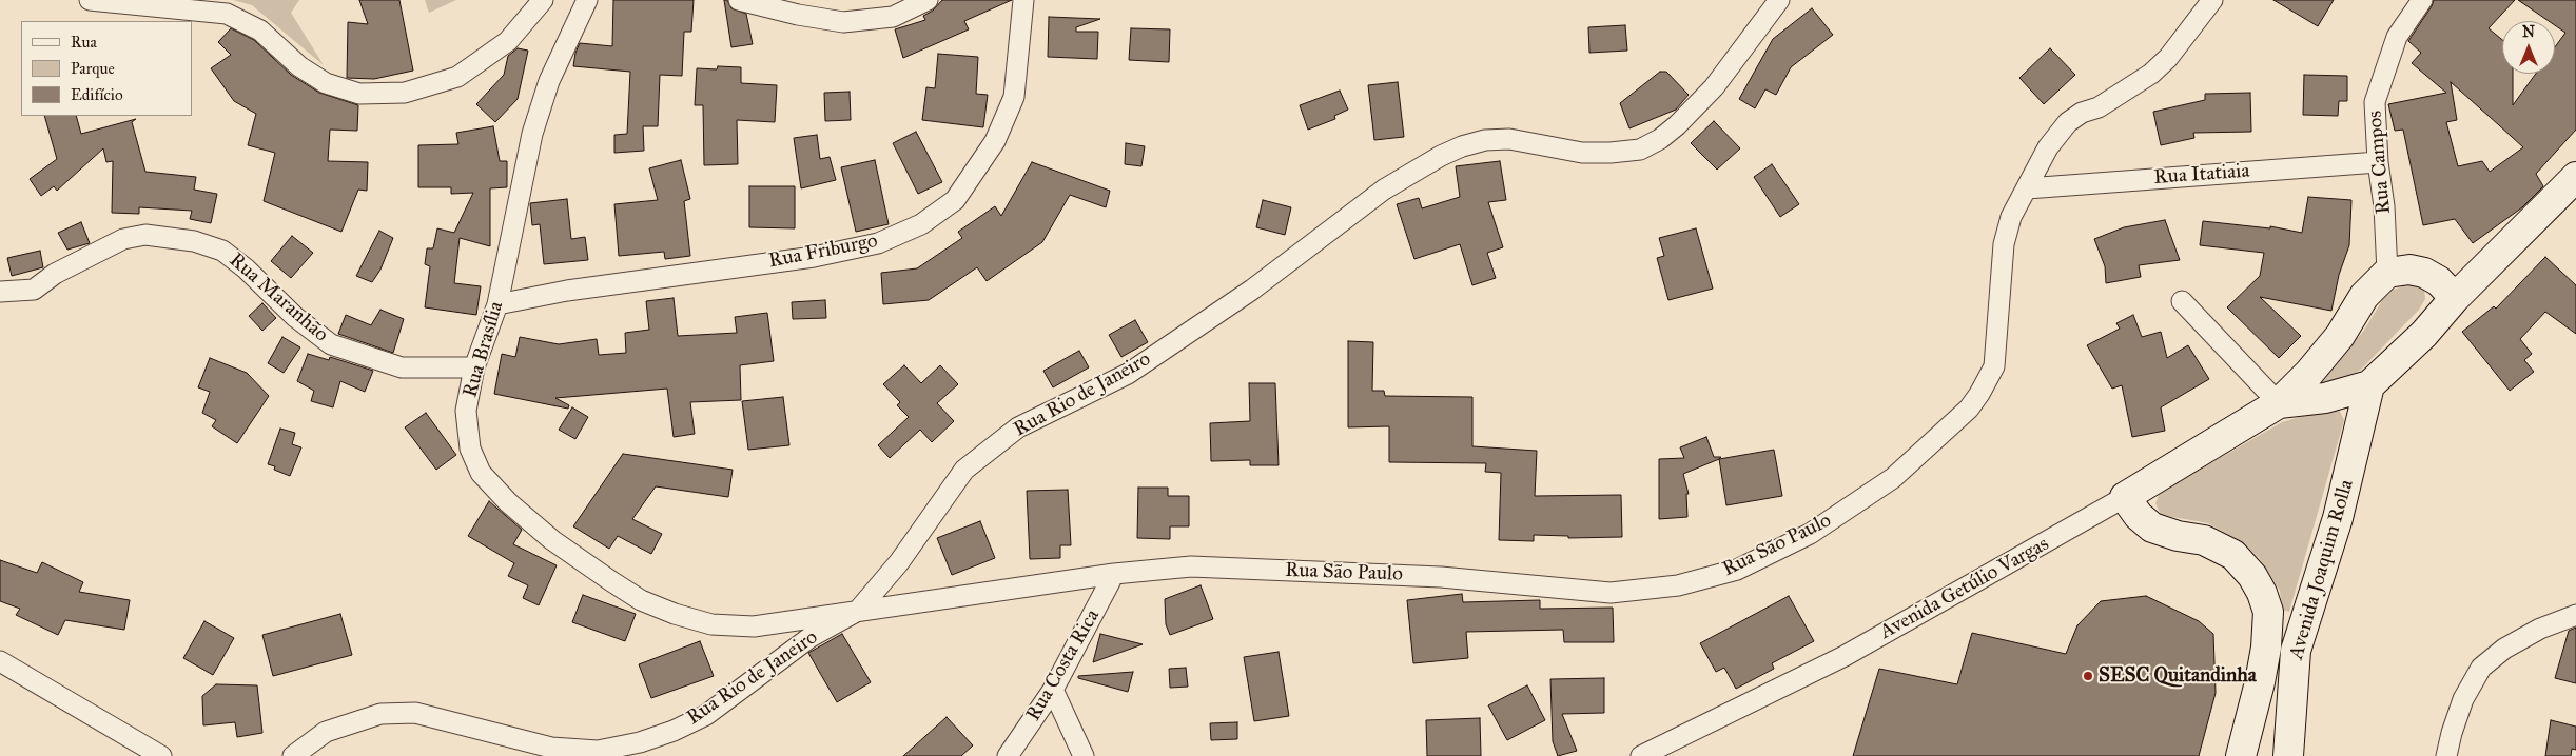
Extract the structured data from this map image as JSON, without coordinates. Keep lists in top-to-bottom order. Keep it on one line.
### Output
{"streets":{"street":["Rua Campos","Rua Itatiaia","Rua Friburgo","Rua Maranhão","Rua Brasília","Rua Rio de Janeiro","Rua São Paulo","Avenida Joaquim Rolla","Avenida Getúlio Vargas","Rua Costa Rica"]},"crossings":[["Rua Campos","Rua Itatiaia"],["Rua Campos","Avenida Getúlio Vargas"],["Rua Itatiaia","Rua São Paulo"],["Rua Friburgo","Rua Brasília"],["Rua Maranhão","Rua Brasília"],["Rua Brasília","Rua Rio de Janeiro"],["Rua Brasília","Rua São Paulo"],["Rua Rio de Janeiro","Rua São Paulo"],["Rua São Paulo","Rua Costa Rica"],["Avenida Joaquim Rolla","Avenida Getúlio Vargas"]],"places":["SESC Quitandinha"],"legend":["Rua","Parque","Edifício"],"north":"top"}
